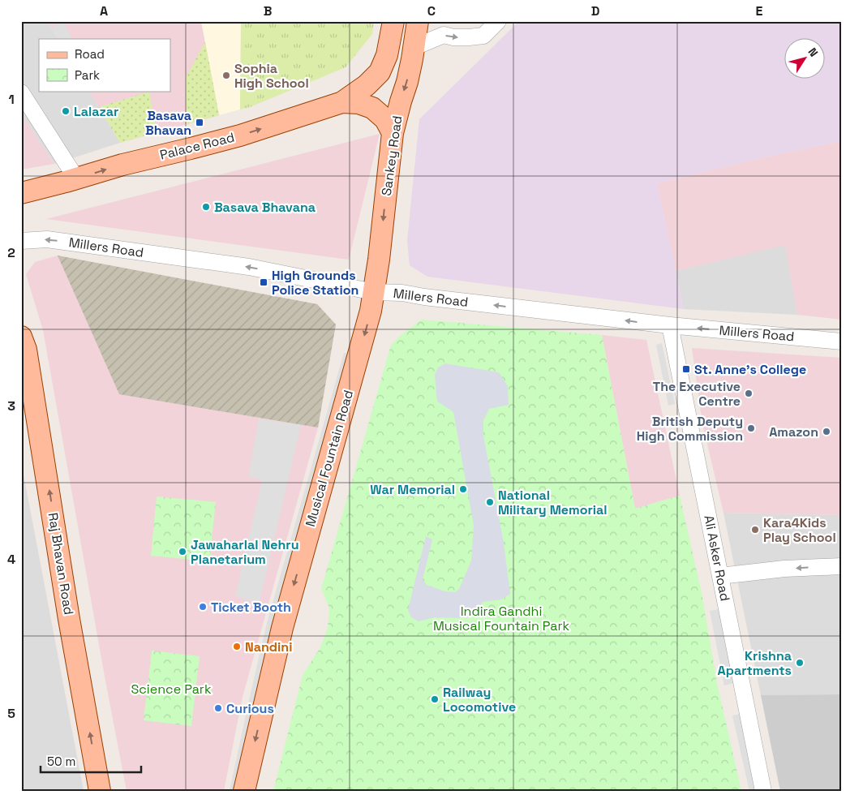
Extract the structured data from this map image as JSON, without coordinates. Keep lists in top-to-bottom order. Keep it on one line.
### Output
{"streets":{"main road":["Palace Road","Sankey Road","Musical Fountain Road","Raj Bhavan Road"],"street":["Millers Road","Ali Asker Road"]},"crossings":[["Sankey Road","Millers Road"],["Sankey Road","Musical Fountain Road"],["Millers Road","Musical Fountain Road"],["Millers Road","Ali Asker Road"]],"one_way":["Palace Road","Sankey Road","Millers Road","Musical Fountain Road","Raj Bhavan Road"],"parks":["Indira Gandhi Musical Fountain Park","Science Park"],"places":{"other":["Sophia High School","Lalazar","Basava Bhavana","The Executive Centre","British Deputy High Commission","Amazon","War Memorial","National Military Memorial","Kara4Kids Play School","Jawaharlal Nehru Planetarium","Ticket Booth","Nandini","Krishna Apartments","Railway Locomotive","Curious"],"transit":["Basava Bhavan","High Grounds Police Station","St. Anne's College"]},"legend":["Road","Park"],"scale_bar":"50 m","north":"top right","grid":{"columns":["A","B","C","D","E"],"rows":["1","2","3","4","5"]}}
